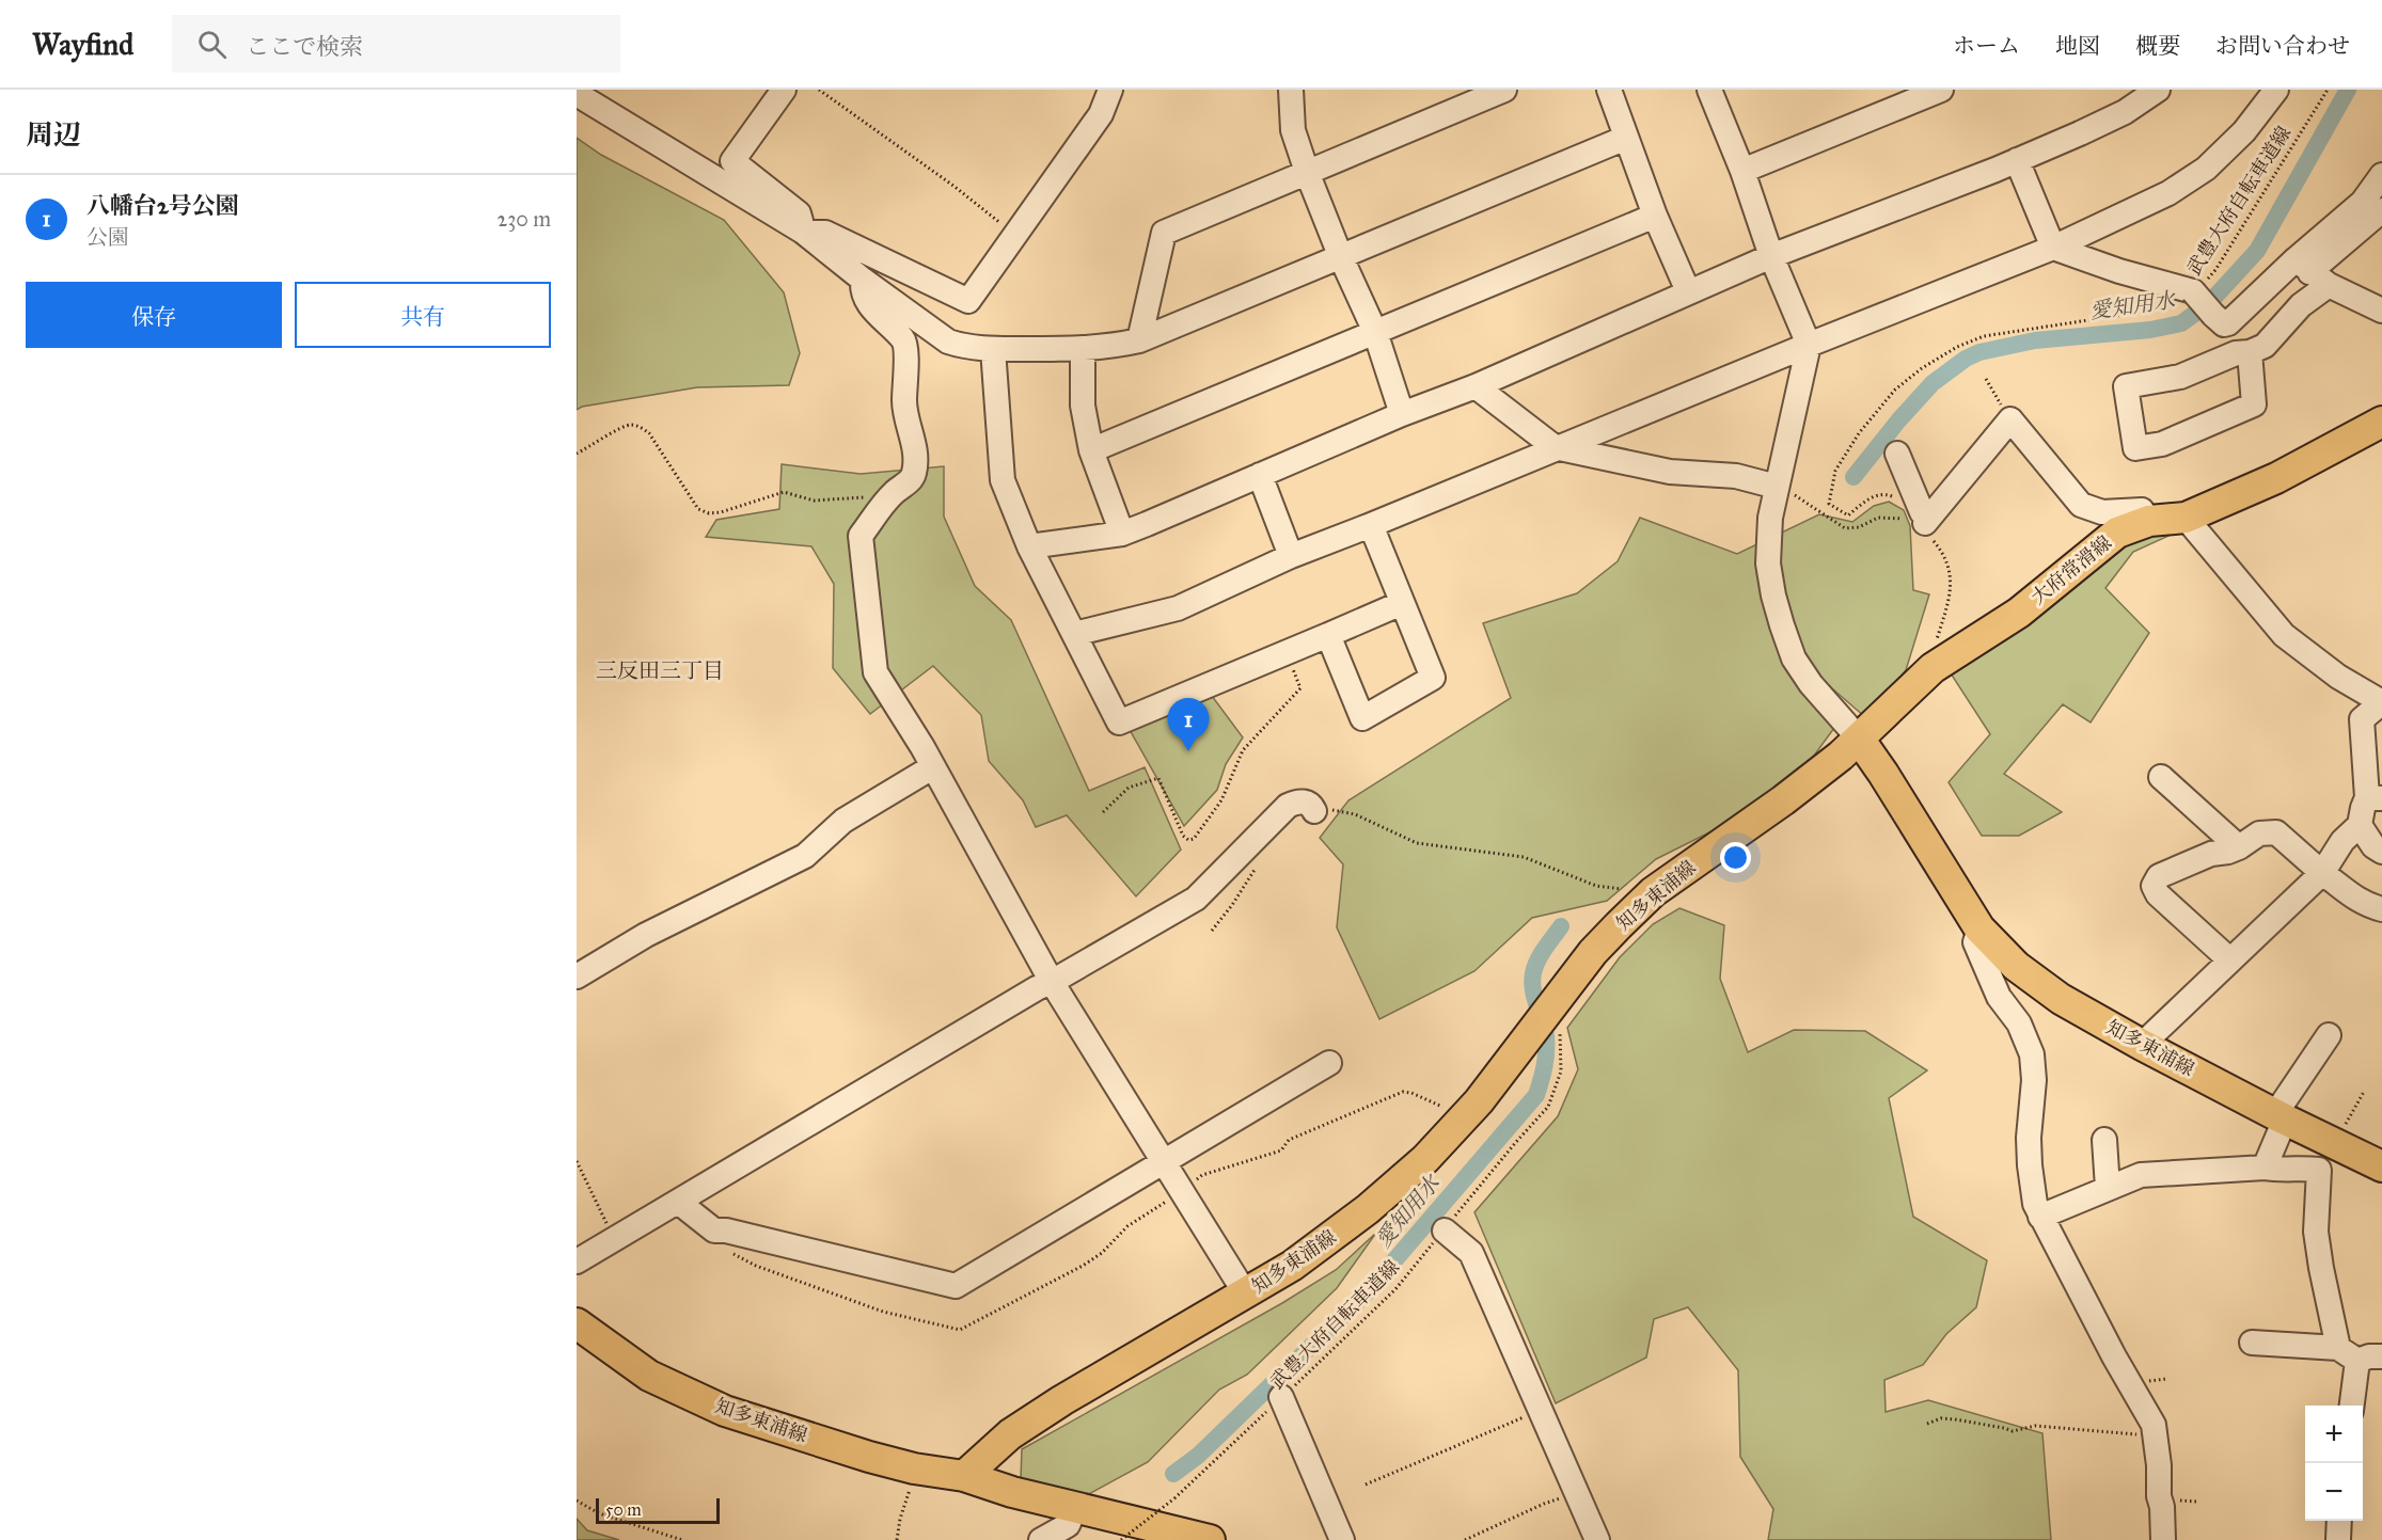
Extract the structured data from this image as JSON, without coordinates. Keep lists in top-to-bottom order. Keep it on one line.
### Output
{"streets":{"main road":["大府常滑線","知多東浦線"],"path":["武豊大府自転車道線"]},"crossings":[["武豊大府自転車道線","知多東浦線"],["大府常滑線","知多東浦線"]],"districts":["三反田三丁目"],"water":["愛知用水"],"scale_bar":"50 m","page":{"header":"Wayfind","search":"ここで検索","nav":["ホーム","地図","概要","お問い合わせ"],"heading":"周辺","list":[{"mark":"1","name":"八幡台2号公園","note":"公園","value":"230 m"}],"buttons":["保存","共有"],"pins":"1","map_buttons":["+","−"],"scale":"50 m"}}
